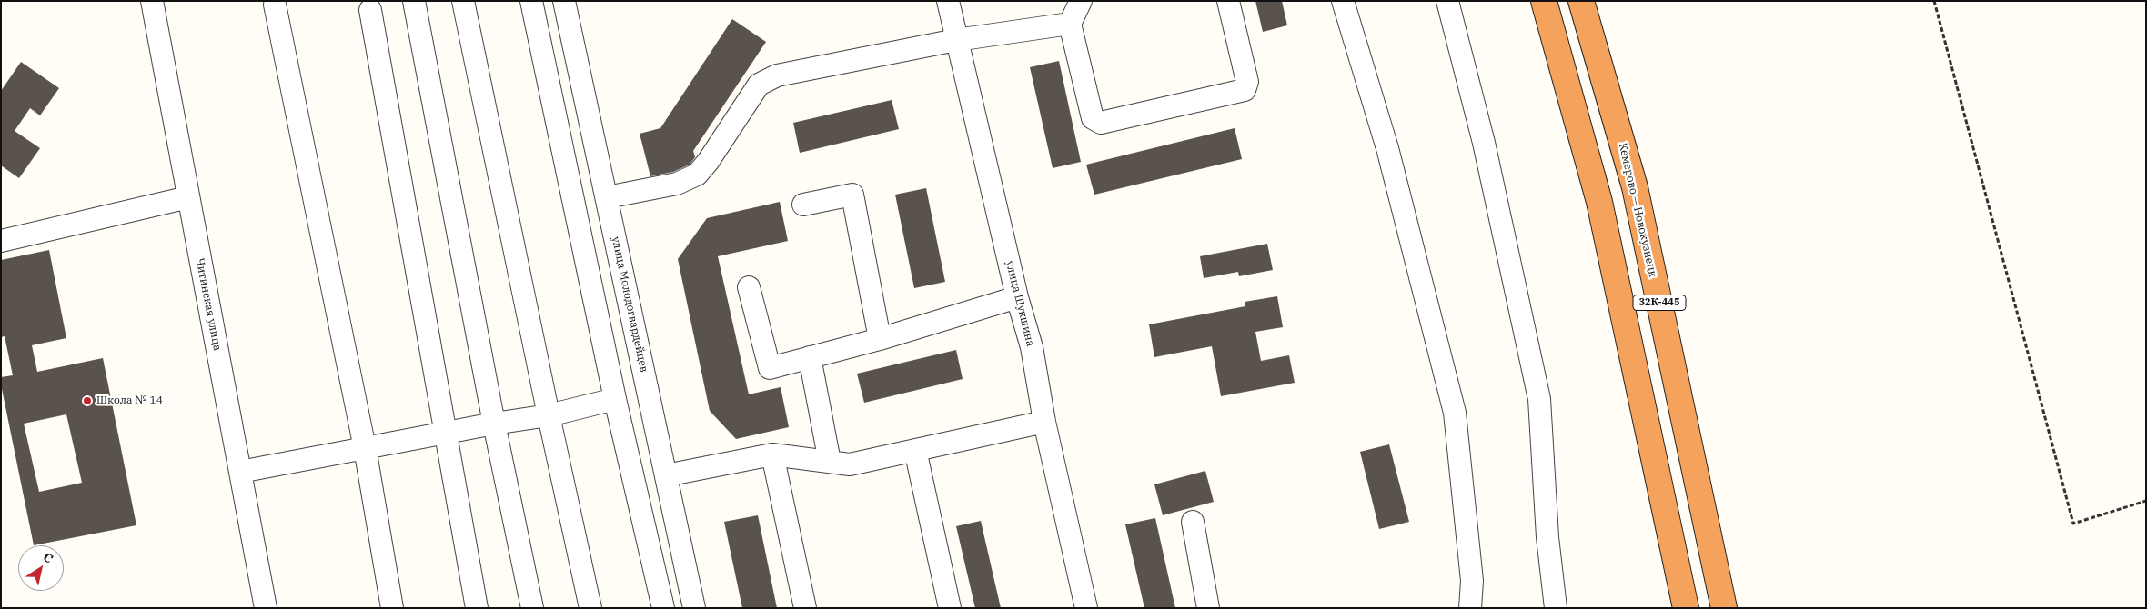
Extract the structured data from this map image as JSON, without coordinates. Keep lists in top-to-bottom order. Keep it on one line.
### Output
{"streets":{"highway":["Кемерово — Новокузнецк","32К-445"],"street":["улица Шукшина","Читинская улица","улица Молодогвардейцев"]},"places":["Школа № 14"],"north":"top right"}
